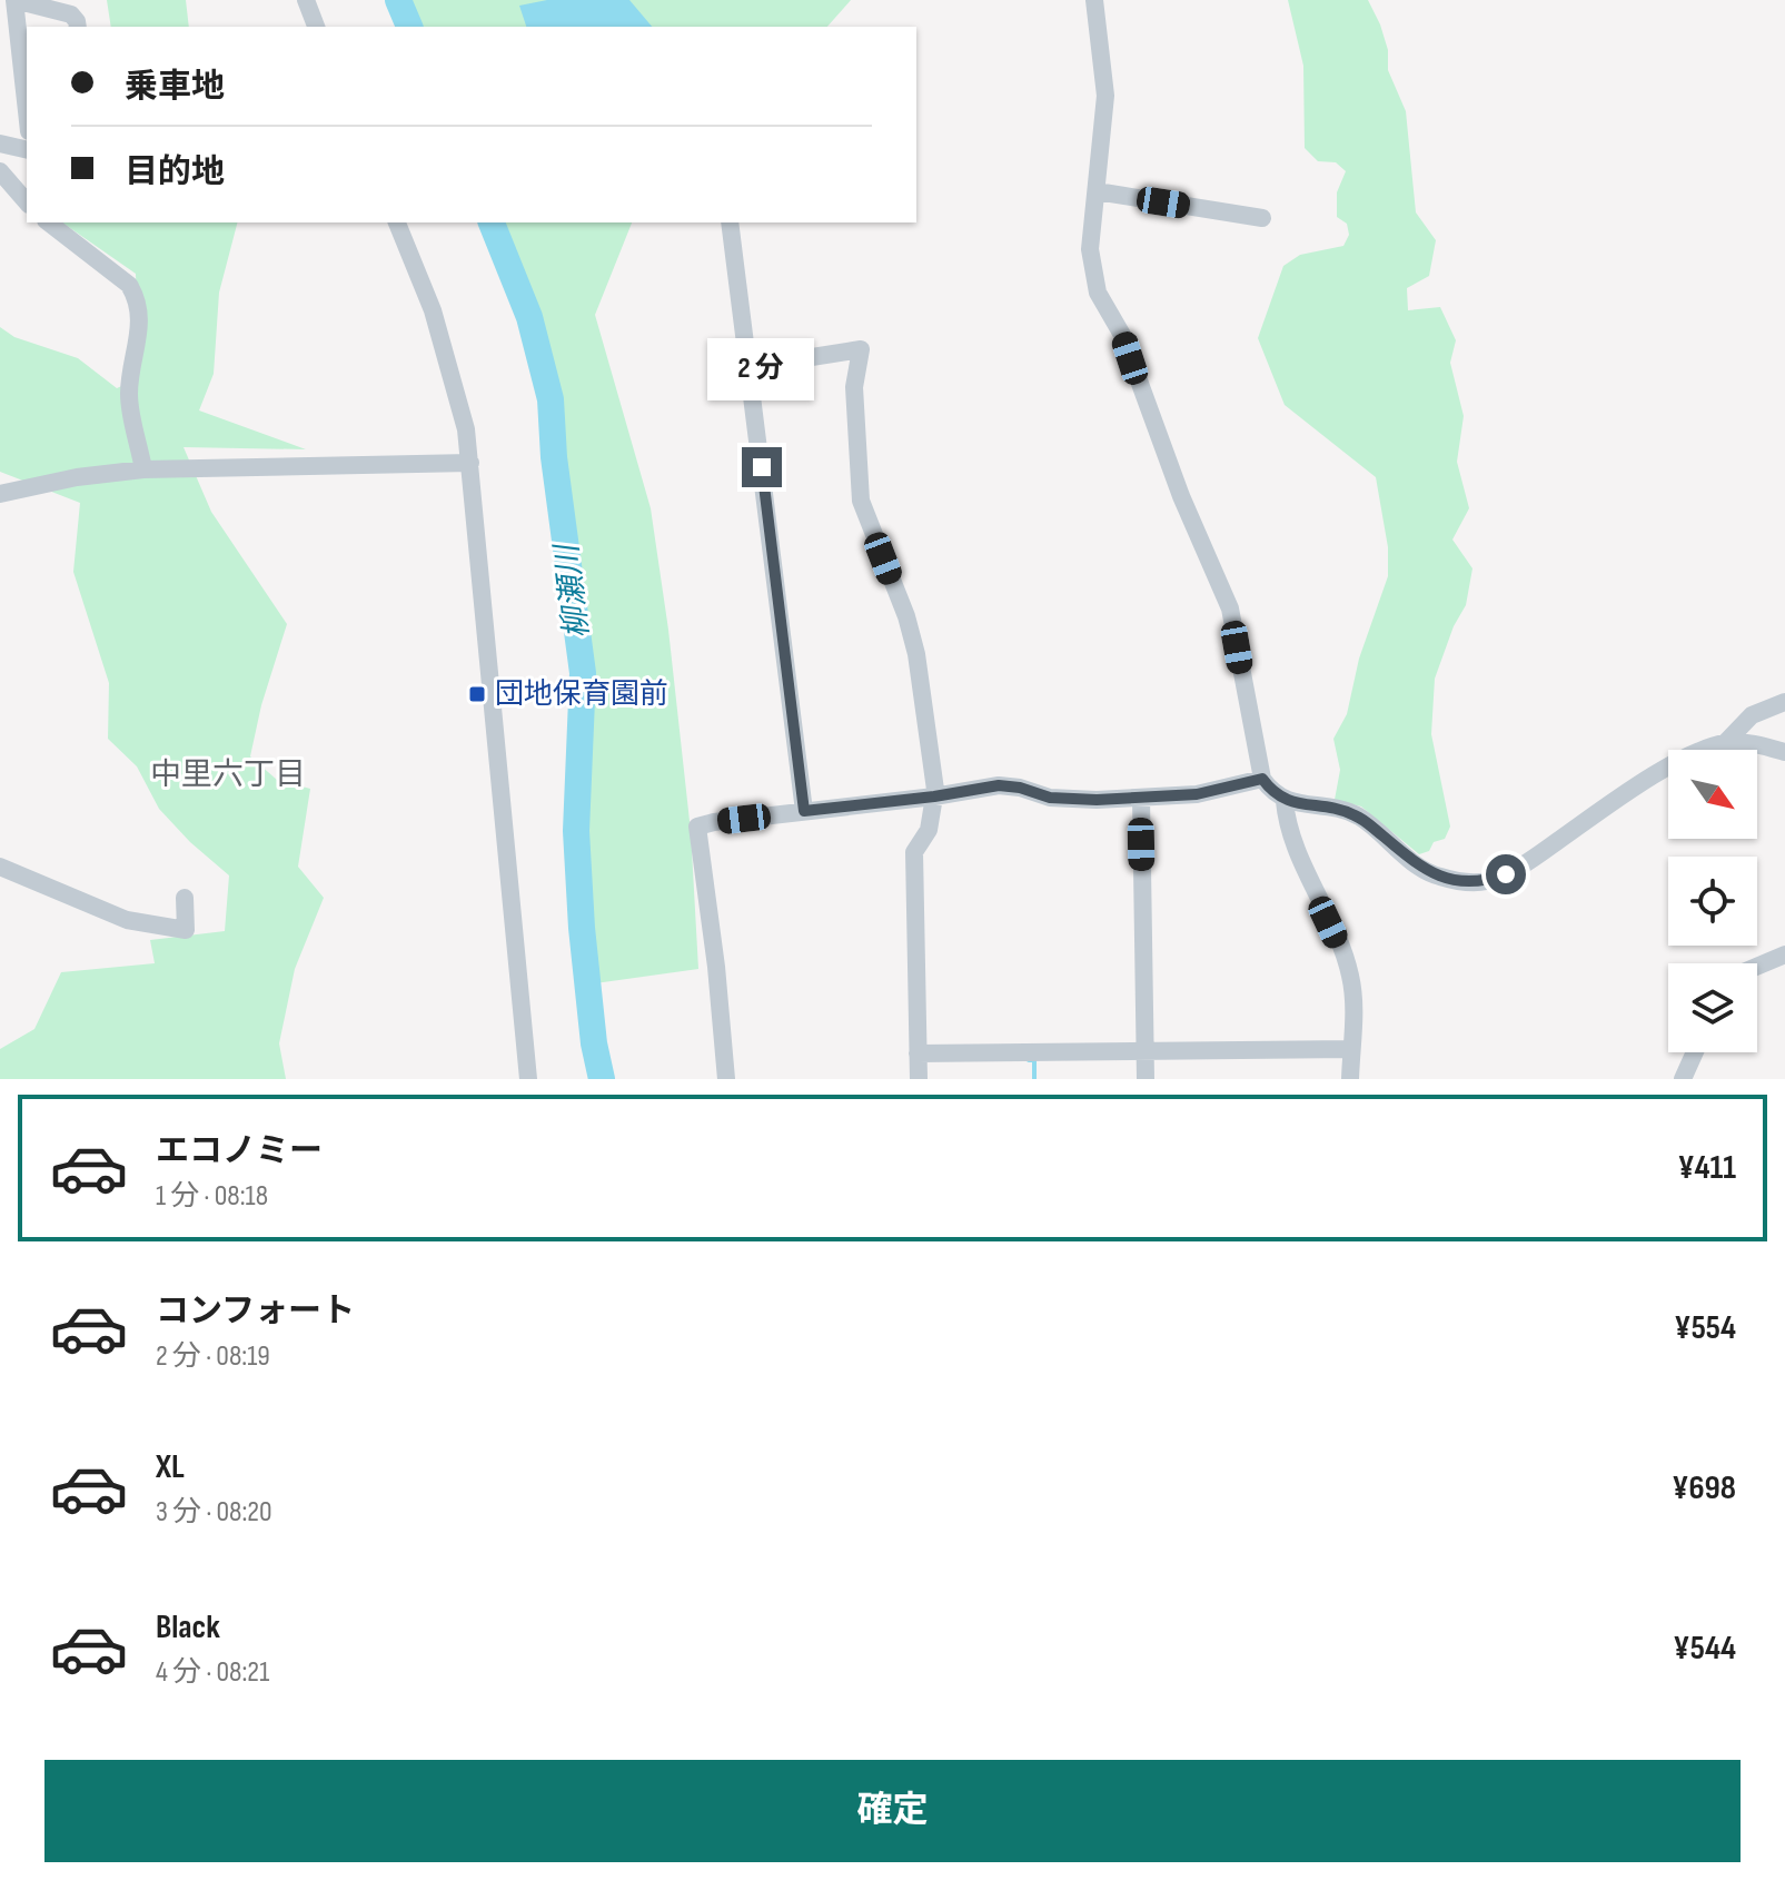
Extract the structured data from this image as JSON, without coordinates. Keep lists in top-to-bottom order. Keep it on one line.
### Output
{"districts":["中里六丁目"],"water":["柳瀬川"],"places":{"transit":["団地保育園前"]},"north":"bottom right","page":{"banner":["乗車地","目的地"],"bubble":"2 分","list":[{"name":"エコノミー","note":"1 分 · 08:18","value":"¥411"},{"name":"コンフォート","note":"2 分 · 08:19","value":"¥554"},{"name":"XL","note":"3 分 · 08:20","value":"¥698"},{"name":"Black","note":"4 分 · 08:21","value":"¥544"}],"buttons":"確定"}}
